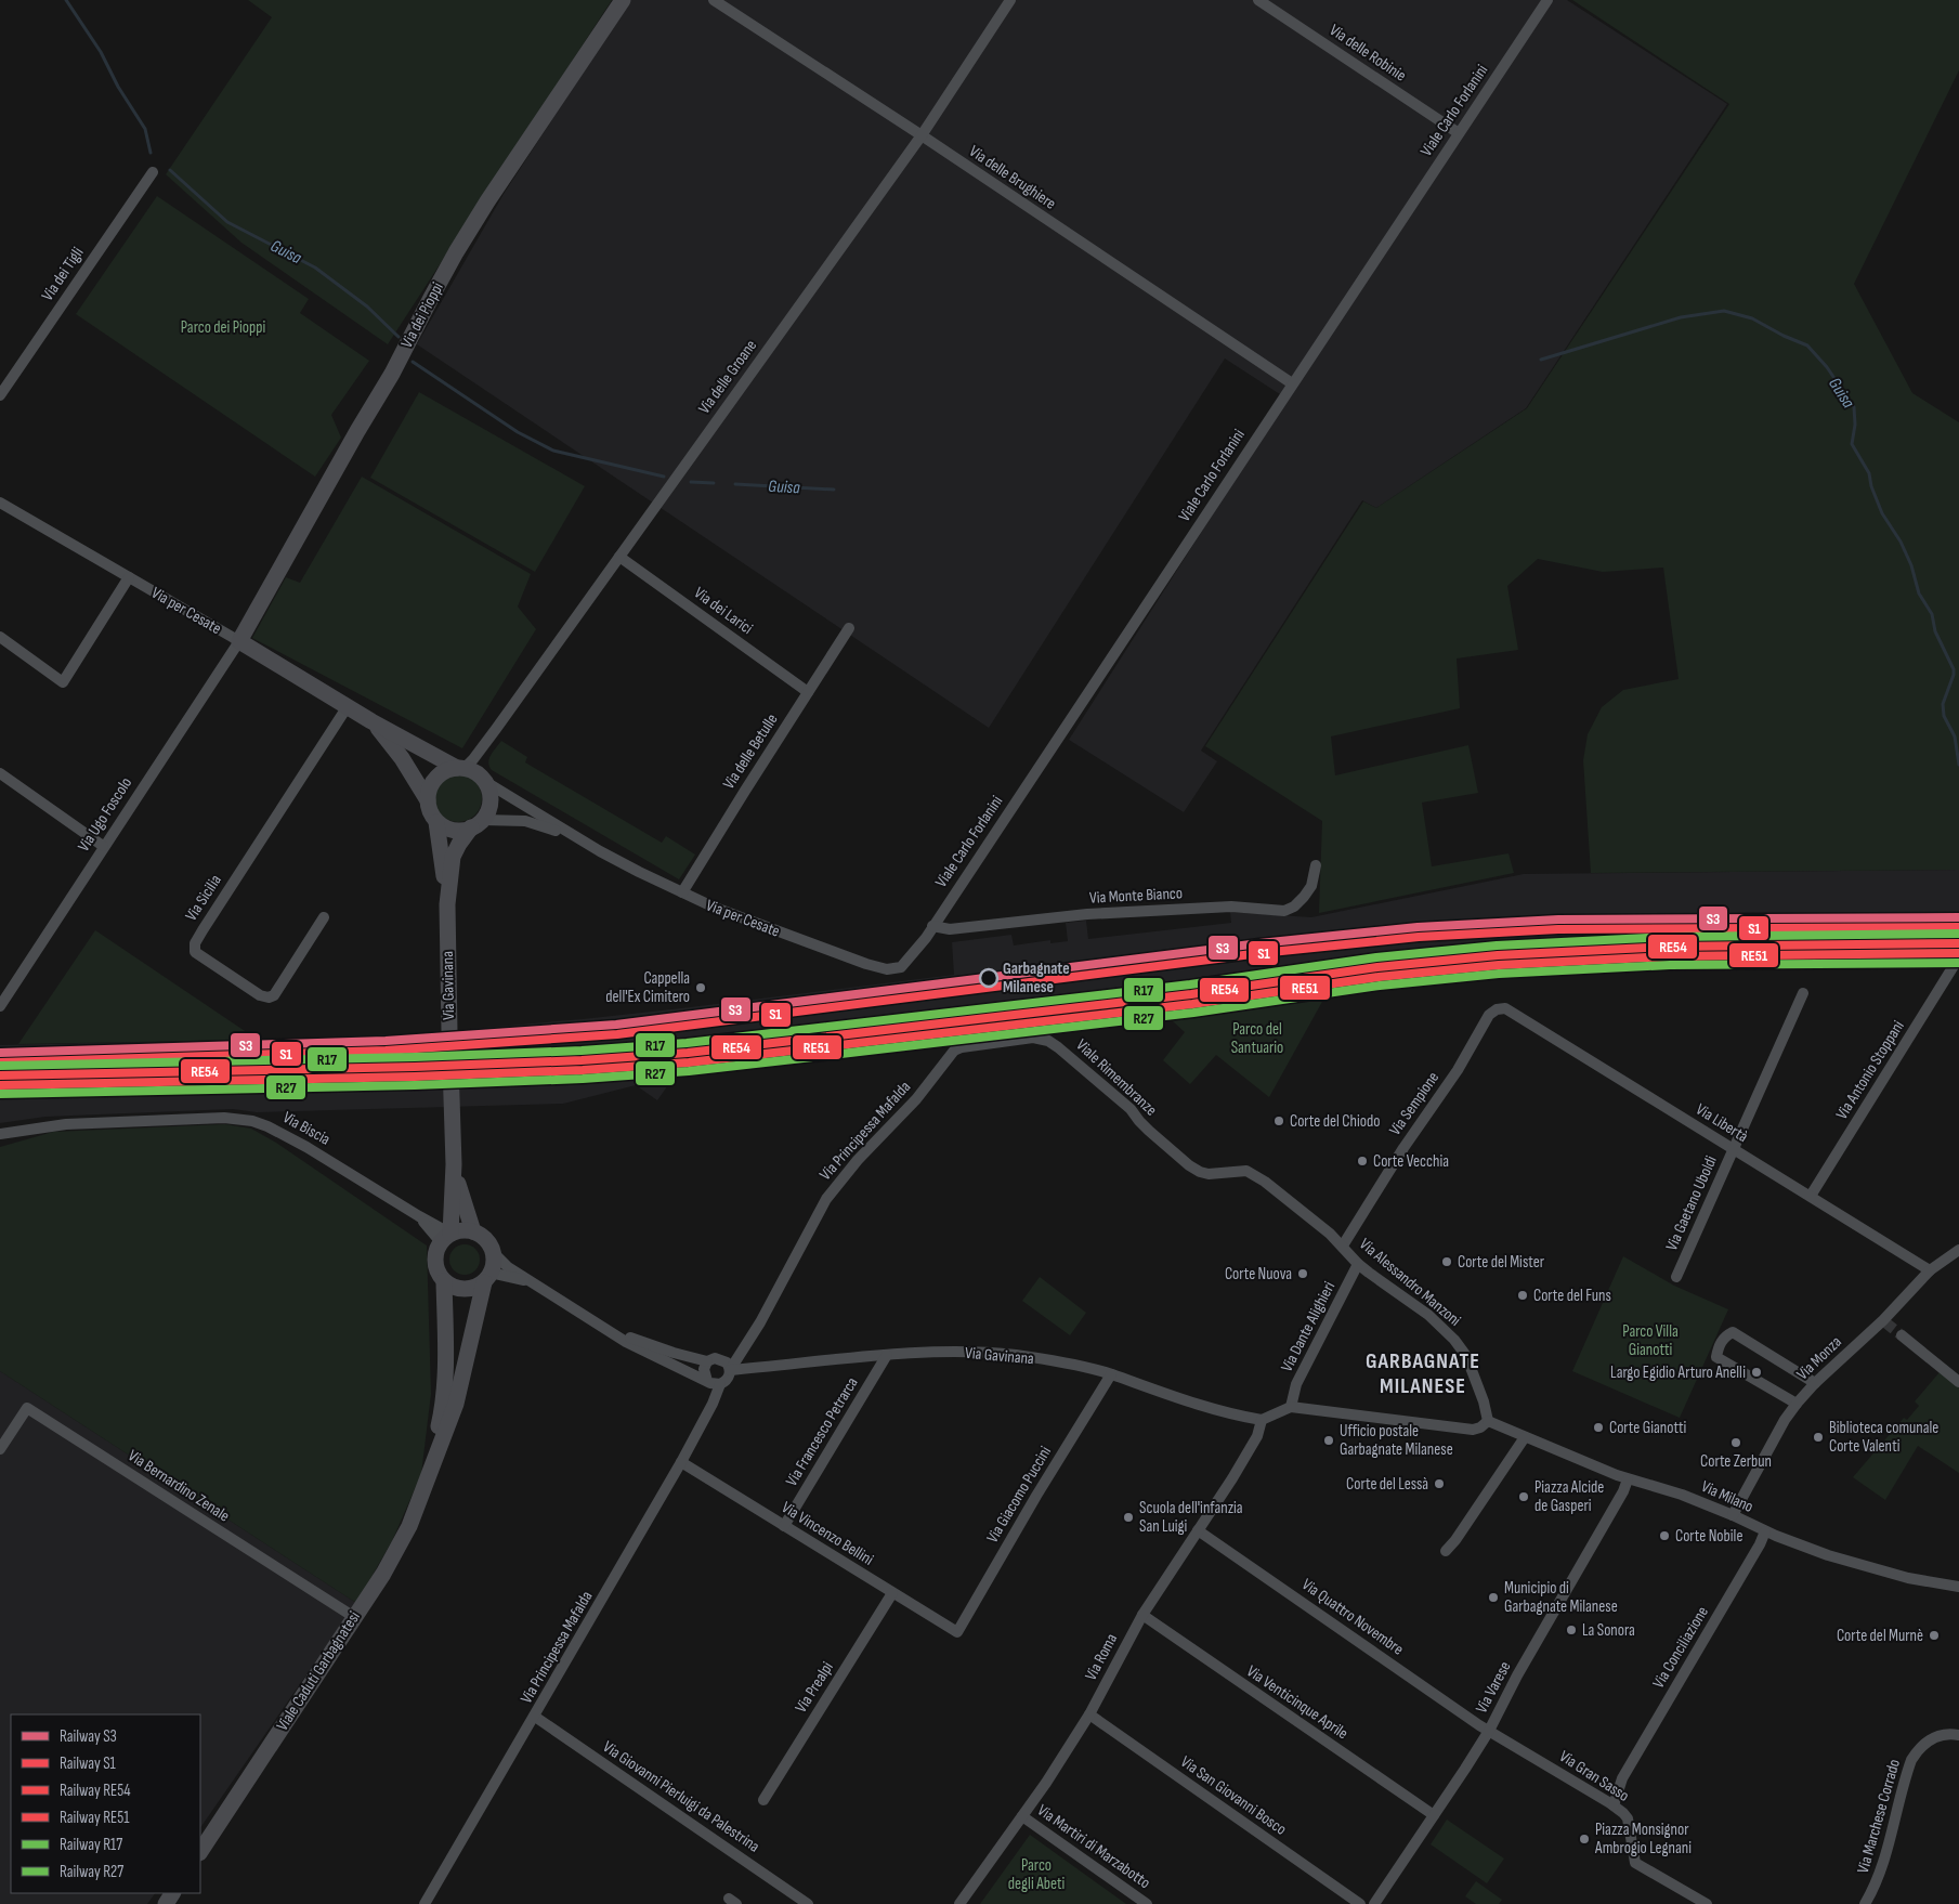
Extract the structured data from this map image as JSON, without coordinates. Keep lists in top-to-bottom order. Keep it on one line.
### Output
{"streets":{"street":["Via delle Robinie","Viale Carlo Forlanini","Via delle Brughiere","Via dei Tigli","Via dei Pioppi","Via delle Groane","Via per Cesate","Via dei Larici","Via delle Betulle","Via Ugo Foscolo","Via Monte Bianco","Via Sicilia","Via Gavinana","Via Antonio Stoppani","Viale Rimembranze","Via Sempione","Via Libertà","Via Biscia","Via Principessa Mafalda","Via Gaetano Uboldi","Via Alessandro Manzoni","Via Dante Alighieri","Via Monza","Via Francesco Petrarca","Via Bernardino Zenale","Via Giacomo Puccini","Via Milano","Via Vincenzo Bellini","Via Quattro Novembre","Via Conciliazione","Via Roma","Viale Caduti Garbagnatesi","Via Prealpi","Via Varese","Via Venticinque Aprile","Via Gran Sasso","Via San Giovanni Bosco","Via Giovanni Pierluigi da Palestrina","Via Marchese Corrado","Via Martiri di Marzabotto"]},"crossings":[["Via delle Robinie","Viale Carlo Forlanini"],["Viale Carlo Forlanini","Via delle Brughiere"],["Viale Carlo Forlanini","Via per Cesate"],["Viale Carlo Forlanini","Via Monte Bianco"],["Via delle Brughiere","Via delle Groane"],["Via dei Pioppi","Via per Cesate"],["Via dei Pioppi","Via Ugo Foscolo"],["Via delle Groane","Via per Cesate"],["Via delle Groane","Via dei Larici"],["Via delle Groane","Via Gavinana"],["Via per Cesate","Via delle Betulle"],["Via per Cesate","Via Ugo Foscolo"],["Via per Cesate","Via Sicilia"],["Via per Cesate","Via Gavinana"],["Via dei Larici","Via delle Betulle"],["Via Gavinana","Via Biscia"],["Via Gavinana","Via Principessa Mafalda"],["Via Gavinana","Via Francesco Petrarca"],["Via Gavinana","Via Giacomo Puccini"],["Via Gavinana","Via Roma"],["Via Gavinana","Viale Caduti Garbagnatesi"],["Via Antonio Stoppani","Via Libertà"],["Viale Rimembranze","Via Principessa Mafalda"],["Viale Rimembranze","Via Alessandro Manzoni"],["Via Sempione","Via Libertà"],["Via Sempione","Via Alessandro Manzoni"],["Via Libertà","Via Gaetano Uboldi"],["Via Libertà","Via Monza"],["Via Biscia","Viale Caduti Garbagnatesi"],["Via Principessa Mafalda","Via Vincenzo Bellini"],["Via Principessa Mafalda","Via Giovanni Pierluigi da Palestrina"],["Via Alessandro Manzoni","Via Dante Alighieri"],["Via Alessandro Manzoni","Via Milano"],["Via Monza","Via Milano"],["Via Francesco Petrarca","Via Vincenzo Bellini"],["Via Bernardino Zenale","Viale Caduti Garbagnatesi"],["Via Giacomo Puccini","Via Vincenzo Bellini"],["Via Milano","Via Conciliazione"],["Via Milano","Via Varese"],["Via Vincenzo Bellini","Via Prealpi"],["Via Quattro Novembre","Via Roma"],["Via Quattro Novembre","Via Varese"],["Via Quattro Novembre","Via Gran Sasso"],["Via Conciliazione","Via Gran Sasso"],["Via Roma","Via Venticinque Aprile"],["Via Roma","Via San Giovanni Bosco"],["Via Roma","Via Martiri di Marzabotto"],["Via Varese","Via Venticinque Aprile"],["Via Varese","Via Gran Sasso"]],"districts":["GARBAGNATE MILANESE"],"water":["Guisa"],"parks":["Parco dei Pioppi","Parco del Santuario","Parco Villa Gianotti","Parco degli Abeti"],"places":["Garbagnate Milanese","Cappella dell'Ex Cimitero","Corte del Chiodo","Corte Vecchia","Corte del Mister","Corte Nuova","Corte del Funs","Largo Egidio Arturo Anelli","Corte Gianotti","Biblioteca comunale Corte Valenti","Ufficio postale Garbagnate Milanese","Corte Zerbun","Corte del Lessà","Piazza Alcide de Gasperi","Scuola dell'infanzia San Luigi","Corte Nobile","Municipio di Garbagnate Milanese","La Sonora","Corte del Murnè","Piazza Monsignor Ambrogio Legnani"],"lines":["rail line S3","rail line S1","rail line R17","rail line RE54","rail line RE51","rail line R27"],"legend":["Railway S3","Railway S1","Railway RE54","Railway RE51","Railway R17","Railway R27"]}
